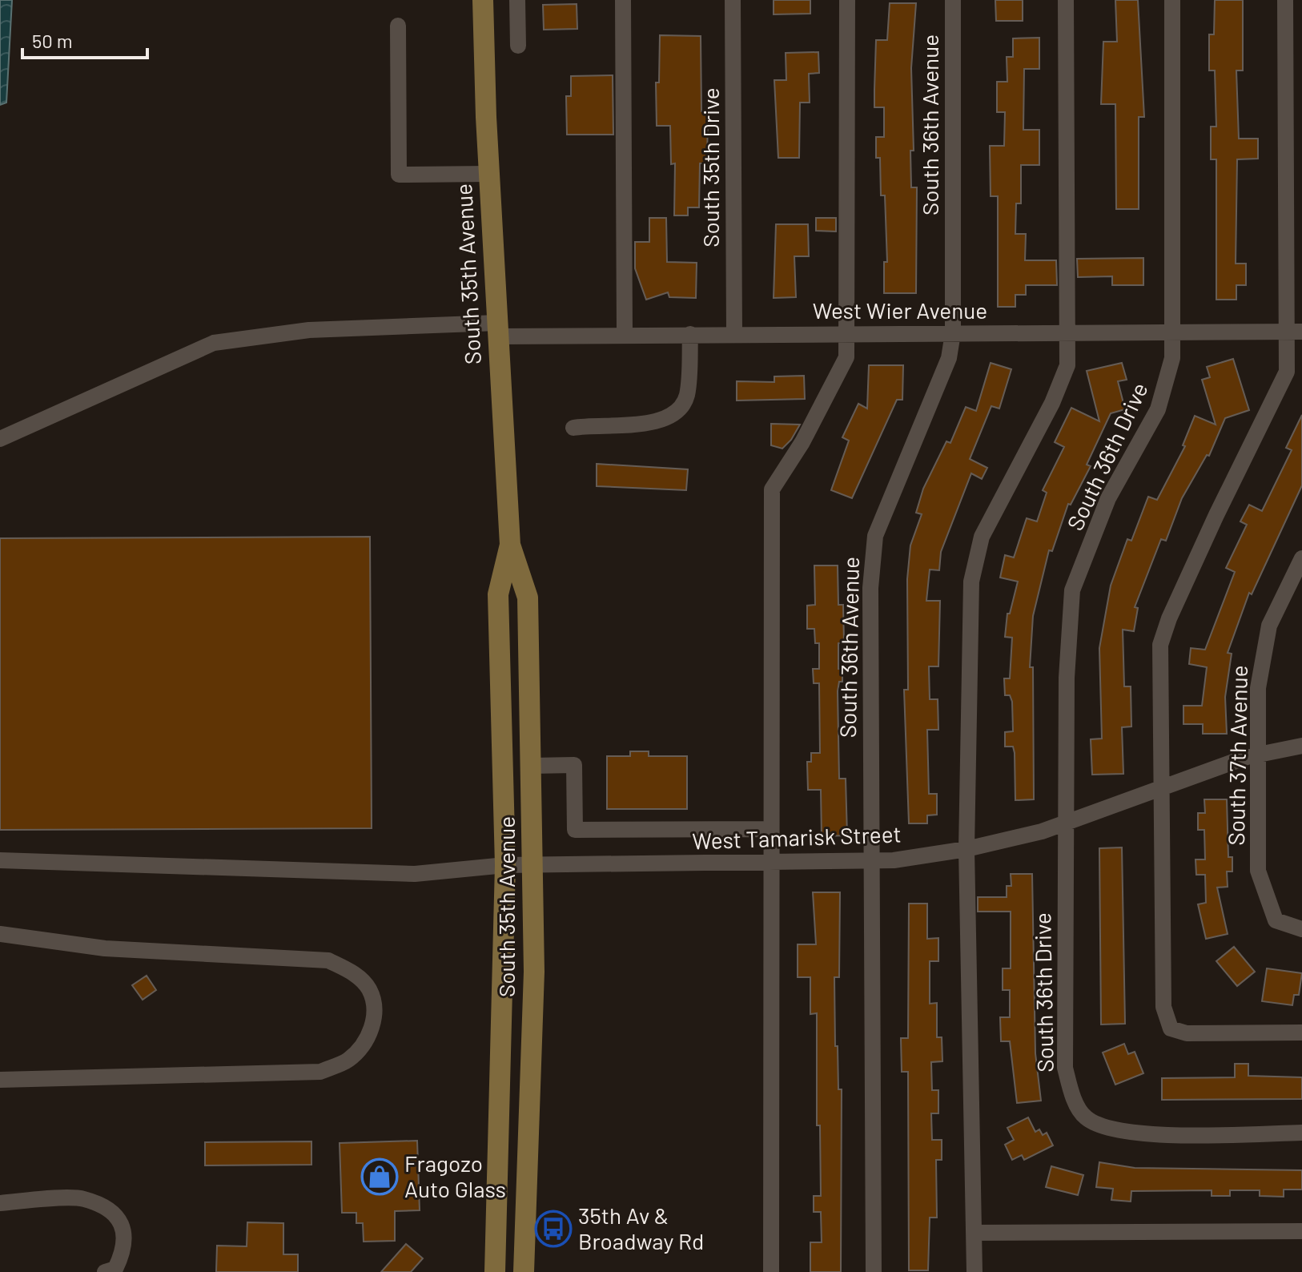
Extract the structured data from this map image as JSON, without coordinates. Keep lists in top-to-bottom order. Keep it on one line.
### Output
{"streets":{"main road":["South 35th Avenue"],"street":["South 36th Avenue","South 35th Drive","West Wier Avenue","South 36th Drive","South 37th Avenue","West Tamarisk Street"]},"crossings":[["South 36th Avenue","West Wier Avenue"],["South 36th Avenue","West Tamarisk Street"],["South 35th Drive","West Wier Avenue"],["South 35th Avenue","West Wier Avenue"],["South 35th Avenue","West Tamarisk Street"],["West Wier Avenue","South 36th Drive"],["South 36th Drive","West Tamarisk Street"],["South 37th Avenue","West Tamarisk Street"]],"places":{"shop":["Fragozo Auto Glass"],"bus stop":["35th Av & Broadway Rd"]},"scale_bar":"50 m"}
